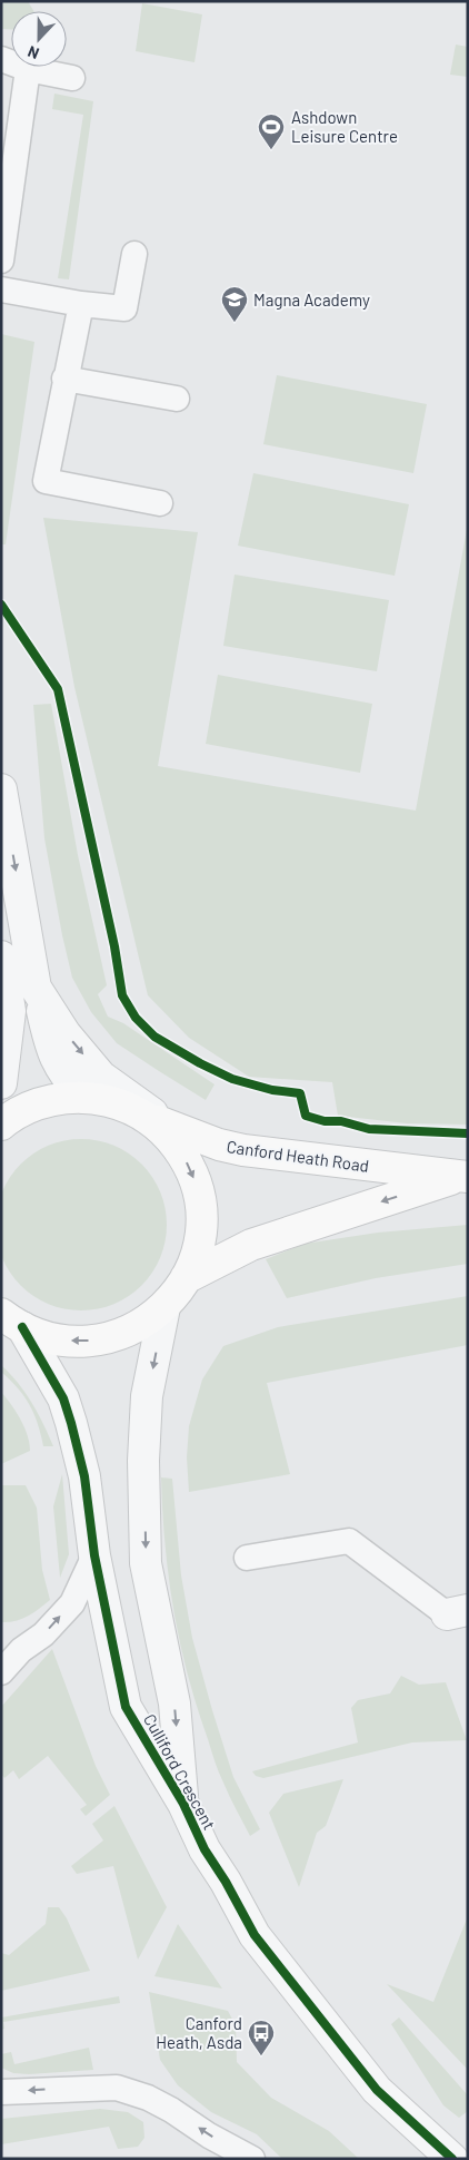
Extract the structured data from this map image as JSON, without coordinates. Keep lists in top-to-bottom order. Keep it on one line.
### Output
{"streets":{"main road":["Canford Heath Road"],"street":["Culliford Crescent"]},"one_way":["Canford Heath Road"],"places":{"sports":["Ashdown Leisure Centre"],"school or university":["Magna Academy"],"bus stop":["Canford Heath, Asda"]},"north":"bottom"}
